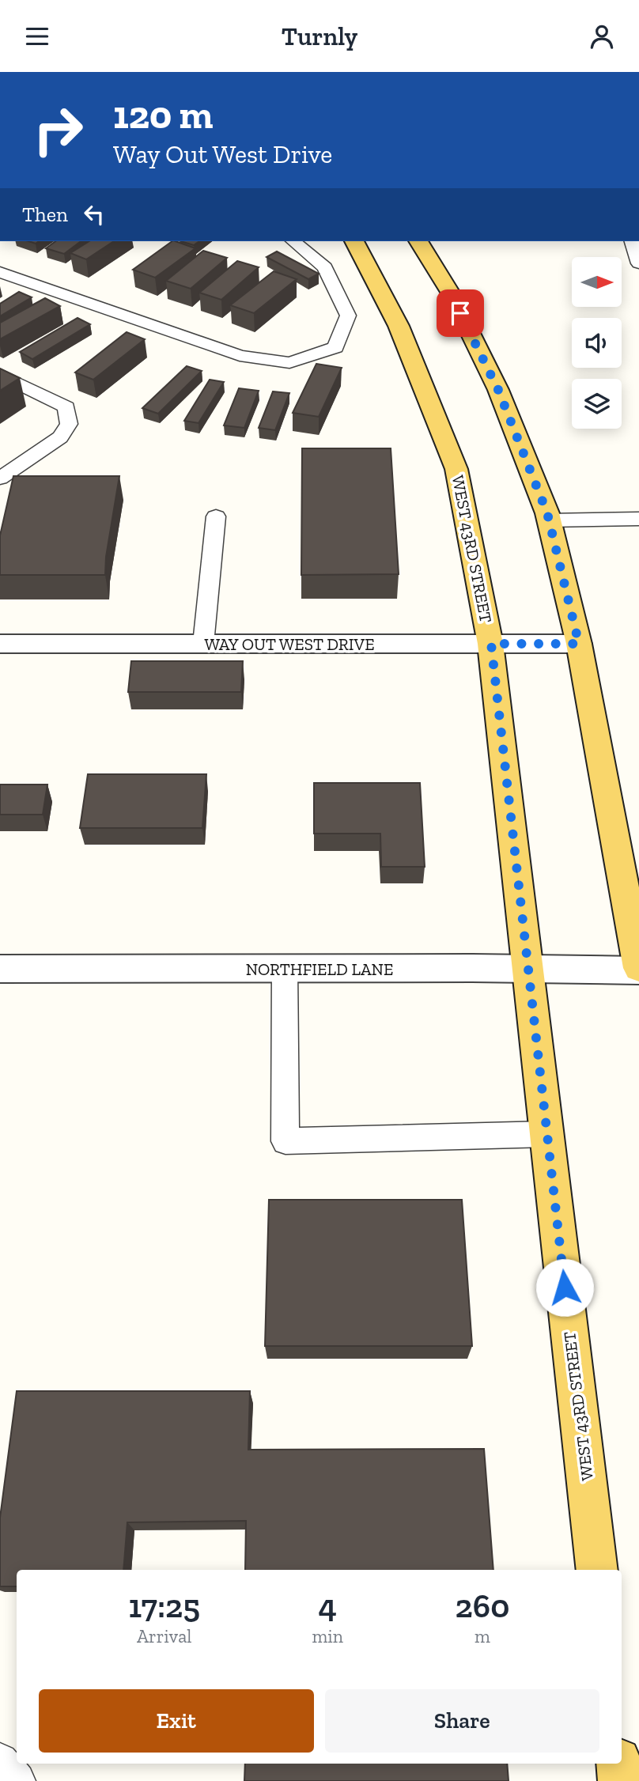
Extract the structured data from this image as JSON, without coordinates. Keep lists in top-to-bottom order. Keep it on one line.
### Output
{"streets":{"main road":["WEST 43RD STREET"],"street":["WAY OUT WEST DRIVE","NORTHFIELD LANE"]},"crossings":[["WEST 43RD STREET","WAY OUT WEST DRIVE"],["WEST 43RD STREET","NORTHFIELD LANE"]],"north":"right","page":{"header":"Turnly","turn":["120 m","Way Out West Drive"],"then":"Then","eta":["17:25","Arrival","4","min","260","m"],"buttons":["Exit","Share"]}}
